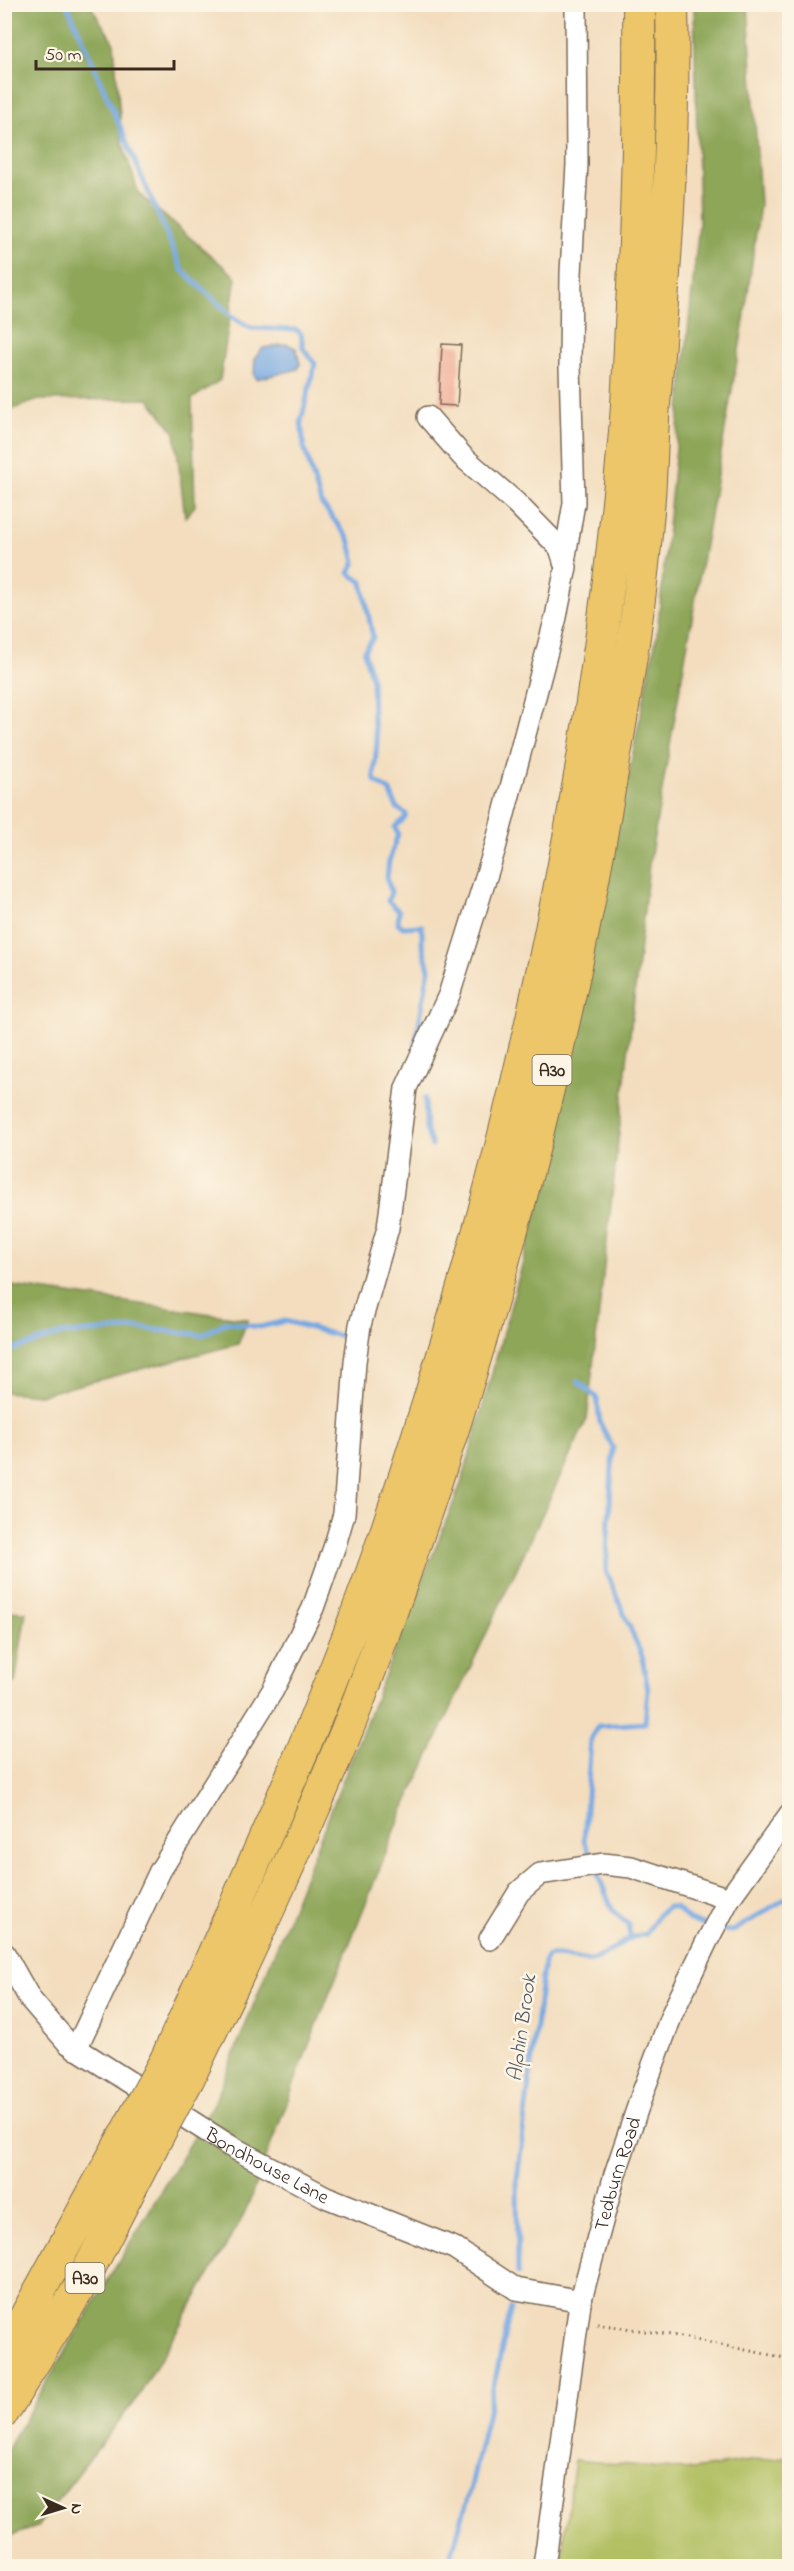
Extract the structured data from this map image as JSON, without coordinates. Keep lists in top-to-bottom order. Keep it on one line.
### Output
{"streets":{"highway":["A30"],"street":["Bondhouse Lane","Tedburn Road"]},"crossings":[["Bondhouse Lane","Tedburn Road"]],"water":["Alphin Brook"],"scale_bar":"50 m","north":"right"}
